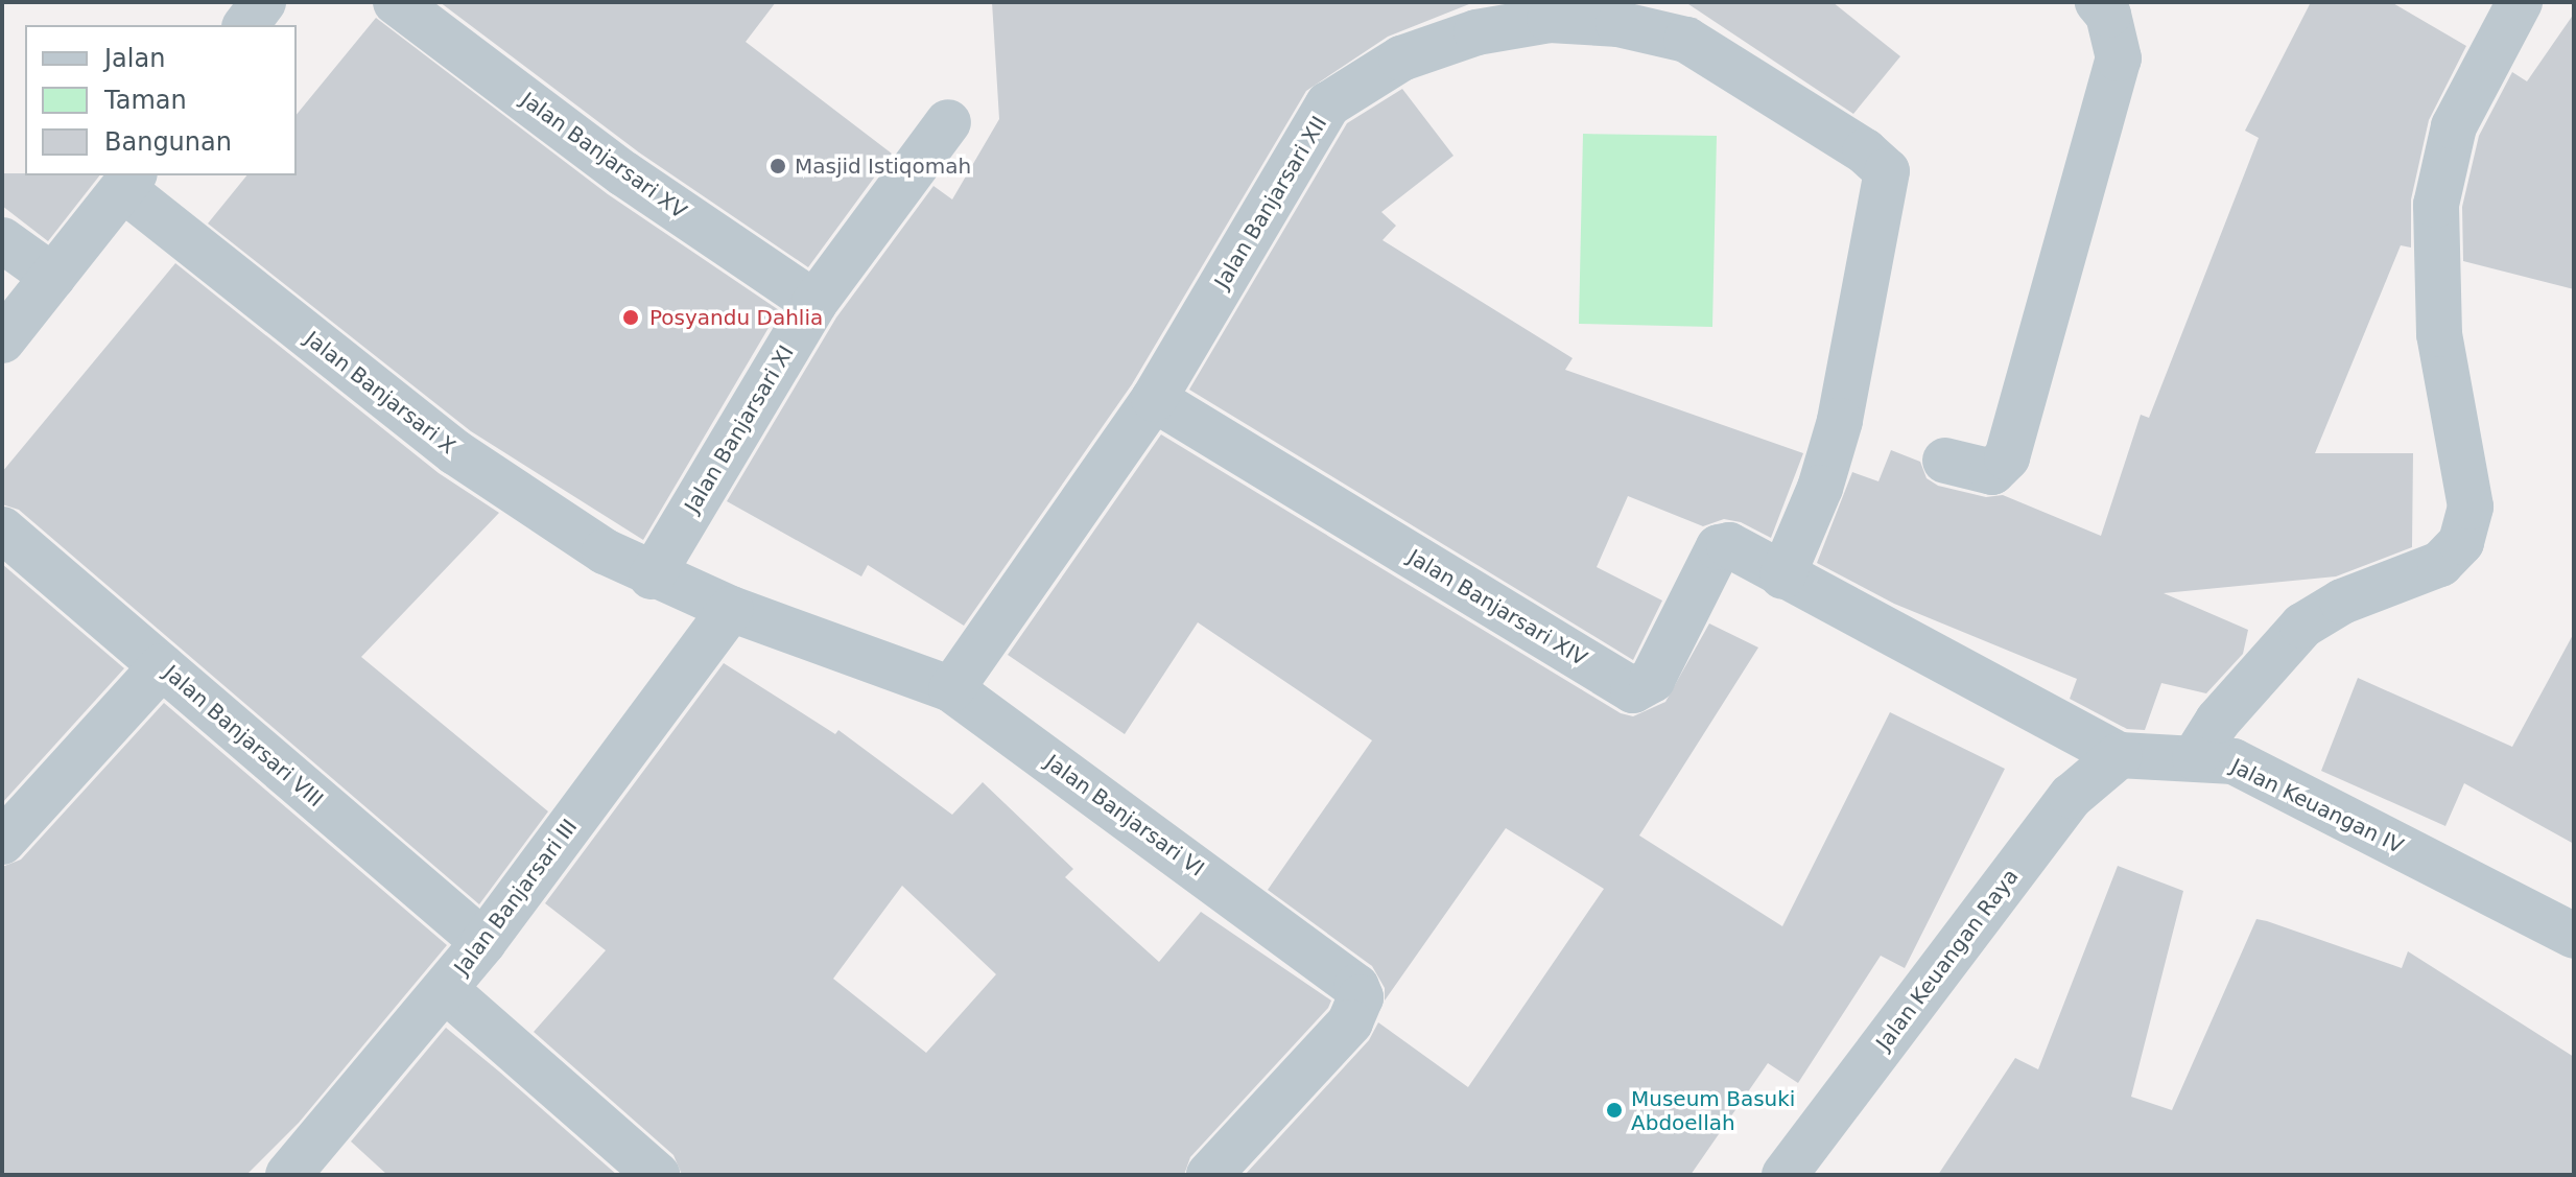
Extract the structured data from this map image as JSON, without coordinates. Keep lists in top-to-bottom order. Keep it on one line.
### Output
{"streets":{"street":["Jalan Banjarsari XV","Jalan Banjarsari XII","Jalan Banjarsari X","Jalan Banjarsari XI","Jalan Banjarsari XIV","Jalan Banjarsari VIII","Jalan Keuangan IV","Jalan Banjarsari VI","Jalan Banjarsari III","Jalan Keuangan Raya"]},"crossings":[["Jalan Banjarsari XV","Jalan Banjarsari XI"],["Jalan Banjarsari XII","Jalan Banjarsari XIV"],["Jalan Banjarsari XII","Jalan Keuangan IV"],["Jalan Banjarsari XII","Jalan Banjarsari VI"],["Jalan Banjarsari X","Jalan Banjarsari XI"],["Jalan Banjarsari X","Jalan Banjarsari VI"],["Jalan Banjarsari XI","Jalan Banjarsari VI"],["Jalan Banjarsari XIV","Jalan Keuangan IV"],["Jalan Banjarsari VIII","Jalan Banjarsari III"],["Jalan Keuangan IV","Jalan Keuangan Raya"],["Jalan Banjarsari VI","Jalan Banjarsari III"]],"places":["Masjid Istiqomah","Posyandu Dahlia","Museum Basuki Abdoellah"],"legend":["Jalan","Taman","Bangunan"]}
